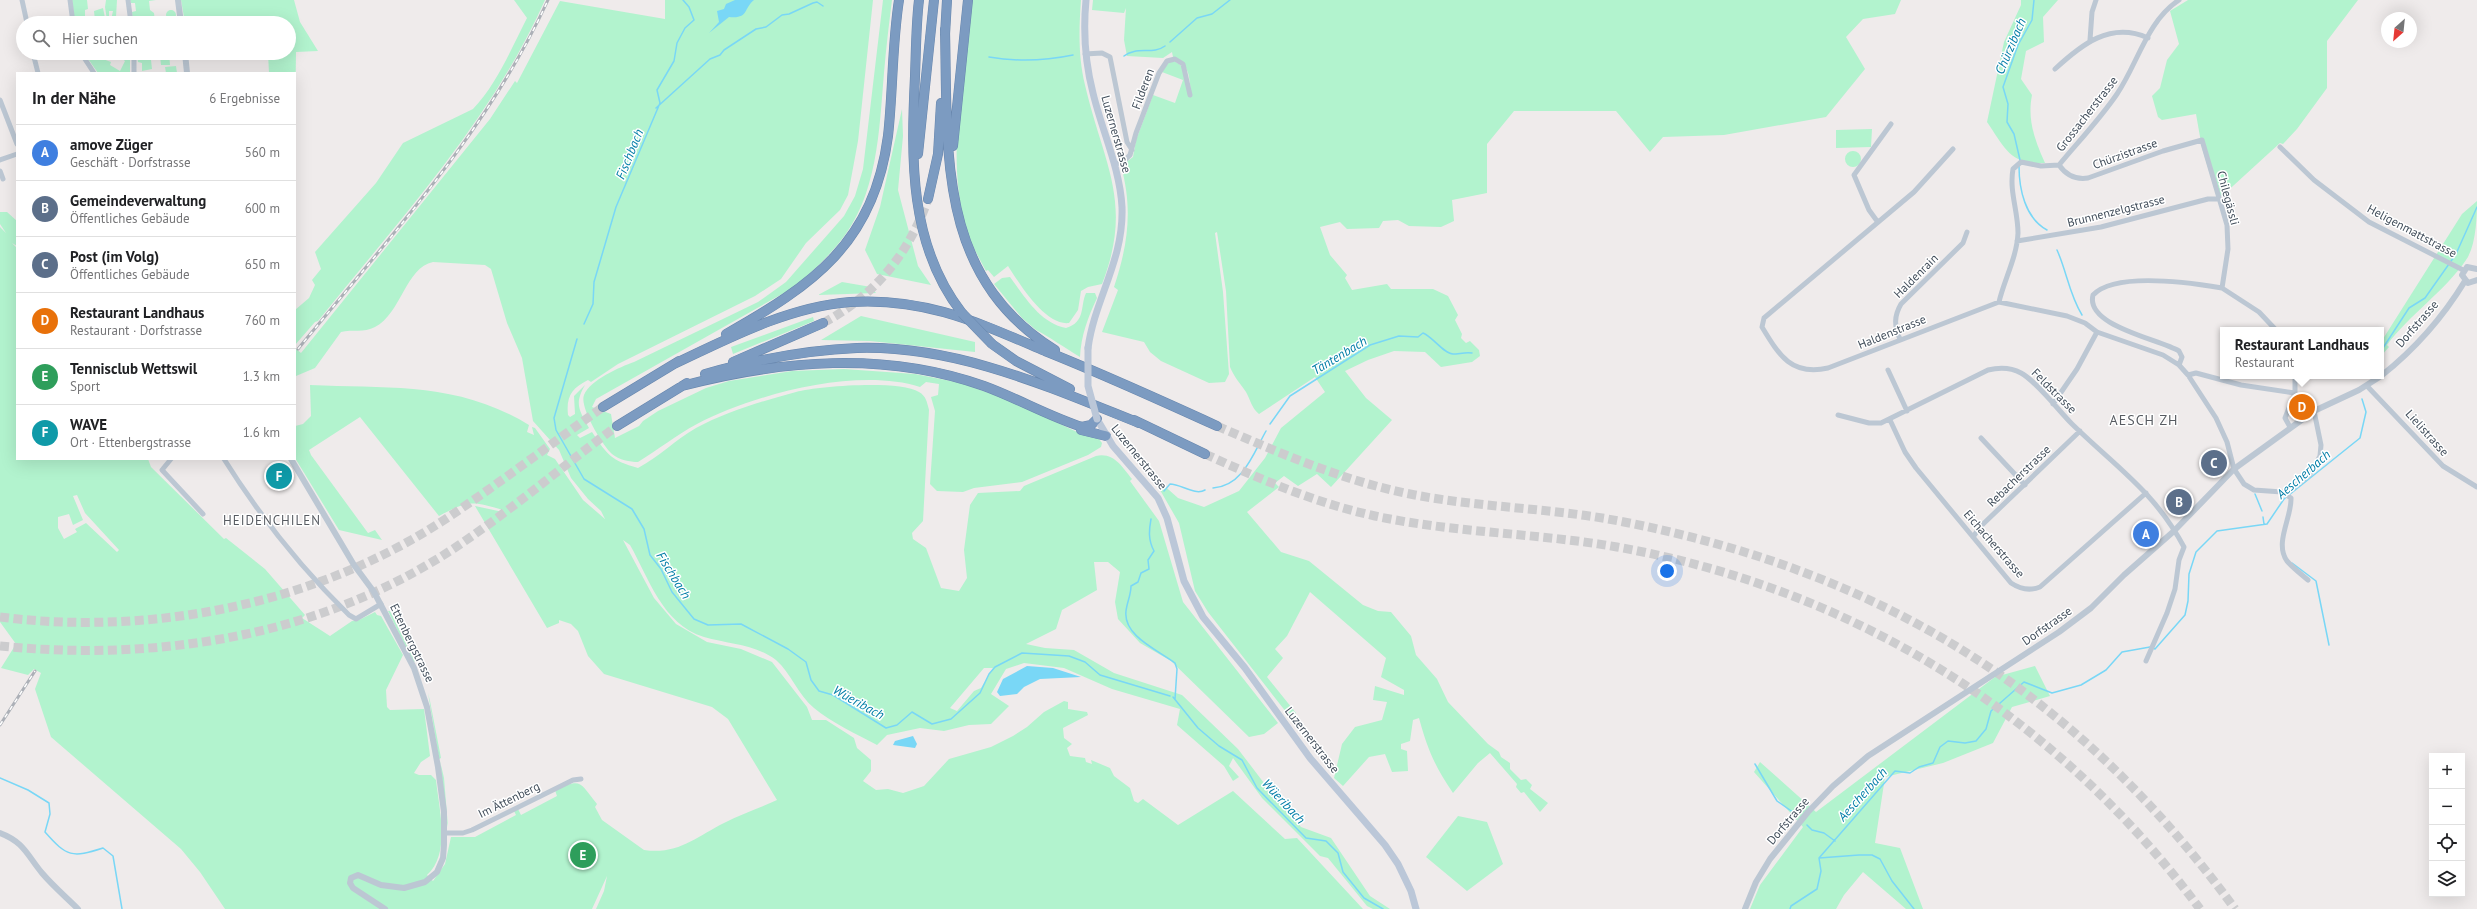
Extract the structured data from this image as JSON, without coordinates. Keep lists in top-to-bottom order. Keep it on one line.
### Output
{"streets":{"main road":["Luzernerstrasse"],"street":["Filderen","Grossacherstrasse","Chürzistrasse","Chilegässli","Brunnenzelgstrasse","Heligenmattstrasse","Haldenrain","Dorfstrasse","Haldenstrasse","Feldstrasse","Lielistrasse","Rebacherstrasse","Eichacherstrasse","Ettenbergstrasse","Im Ättenberg"]},"crossings":[["Filderen","Luzernerstrasse"],["Grossacherstrasse","Chürzistrasse"],["Grossacherstrasse","Brunnenzelgstrasse"],["Grossacherstrasse","Haldenstrasse"],["Chürzistrasse","Chilegässli"],["Chilegässli","Brunnenzelgstrasse"],["Haldenrain","Haldenstrasse"],["Dorfstrasse","Feldstrasse"],["Dorfstrasse","Lielistrasse"],["Feldstrasse","Rebacherstrasse"],["Feldstrasse","Eichacherstrasse"],["Rebacherstrasse","Eichacherstrasse"],["Ettenbergstrasse","Im Ättenberg"]],"districts":["AESCH ZH","HEIDENCHILEN"],"water":["Chürzibach","Fischbach","Täntenbach","Aescherbach","Wüeribach"],"north":"bottom left","page":{"search":"Hier suchen","heading":["In der Nähe","6 Ergebnisse"],"list":[{"mark":"A","name":"amove Züger","note":"Geschäft · Dorfstrasse","value":"560 m"},{"mark":"B","name":"Gemeindeverwaltung","note":"Öffentliches Gebäude","value":"600 m"},{"mark":"C","name":"Post (im Volg)","note":"Öffentliches Gebäude","value":"650 m"},{"mark":"D","name":"Restaurant Landhaus","note":"Restaurant · Dorfstrasse","value":"760 m"},{"mark":"E","name":"Tennisclub Wettswil","note":"Sport","value":"1.3 km"},{"mark":"F","name":"WAVE","note":"Ort · Ettenbergstrasse","value":"1.6 km"}],"popup":["Restaurant Landhaus","Restaurant"],"pins":["D","C","F","B","A","E"],"map_buttons":["+","−"]}}
